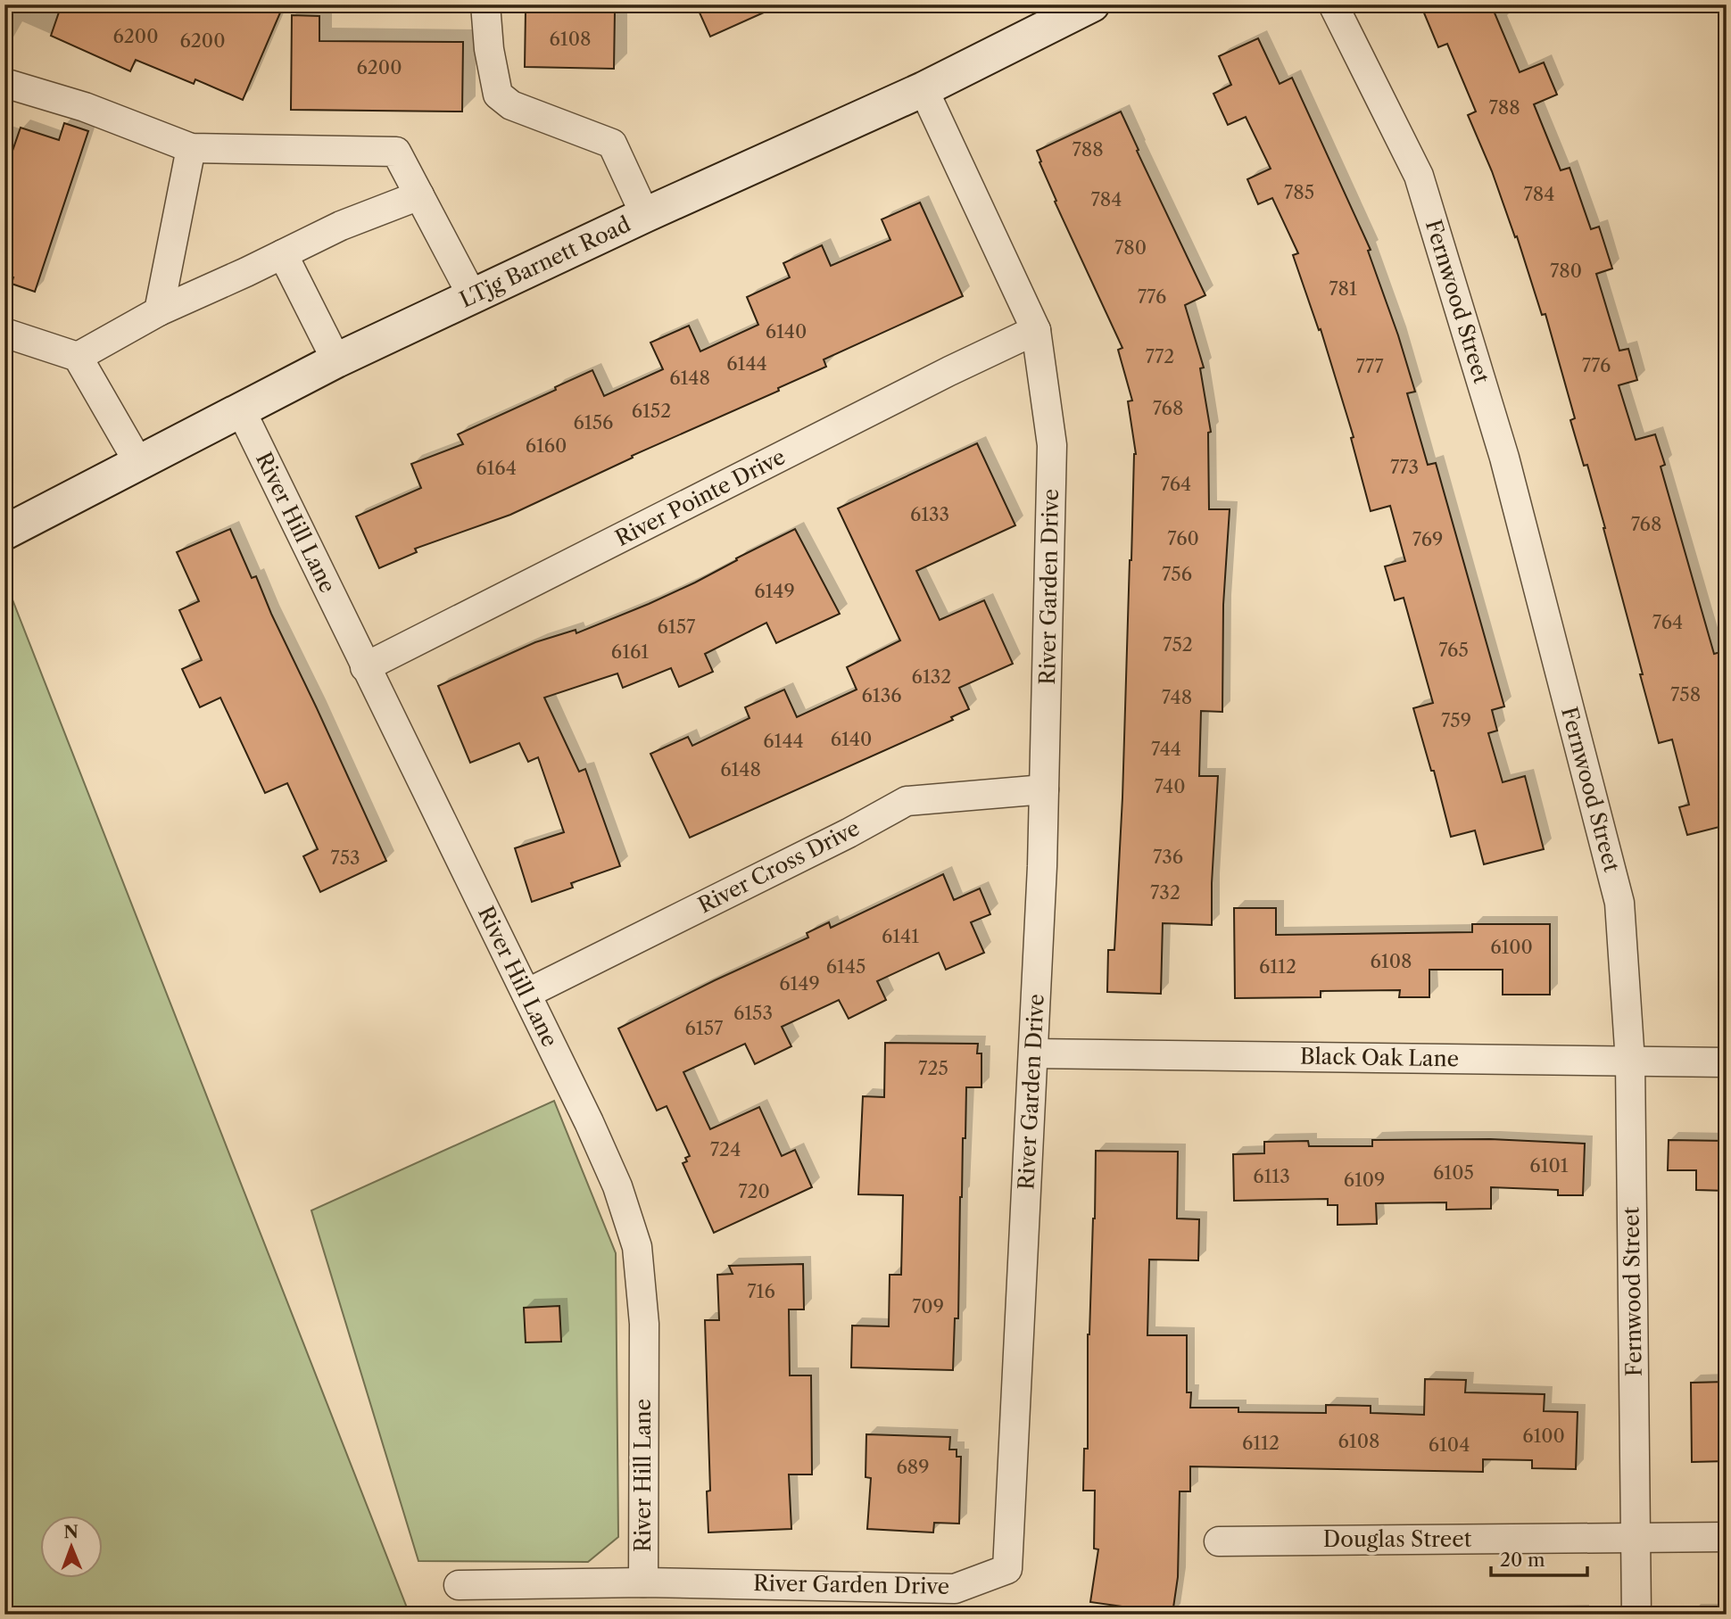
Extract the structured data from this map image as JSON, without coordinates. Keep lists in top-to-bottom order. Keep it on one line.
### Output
{"streets":{"street":["LTjg Barnett Road","Fernwood Street","River Pointe Drive","River Hill Lane","River Garden Drive","River Cross Drive","Black Oak Lane","Douglas Street"]},"crossings":[["LTjg Barnett Road","River Hill Lane"],["LTjg Barnett Road","River Garden Drive"],["Fernwood Street","Black Oak Lane"],["Fernwood Street","Douglas Street"],["River Pointe Drive","River Hill Lane"],["River Pointe Drive","River Garden Drive"],["River Hill Lane","River Garden Drive"],["River Hill Lane","River Cross Drive"],["River Garden Drive","River Cross Drive"],["River Garden Drive","Black Oak Lane"]],"house_numbers":["6200","6108","6200","6200","788","788","785","784","784","780","780","781","776","6140","772","6144","776","777","6148","768","6152","6156","6160","773","6164","764","6133","768","760","769","756","6149","764","6157","752","765","6161","6132","758","6136","748","759","6140","6144","744","6148","740","736","753","732","6141","6100","6108","6145","6112","6149","6153","6157","725","724","6101","6105","6113","6109","720","716","709","6100","6108","6112","6104","689"],"scale_bar":"20 m","north":"top"}
